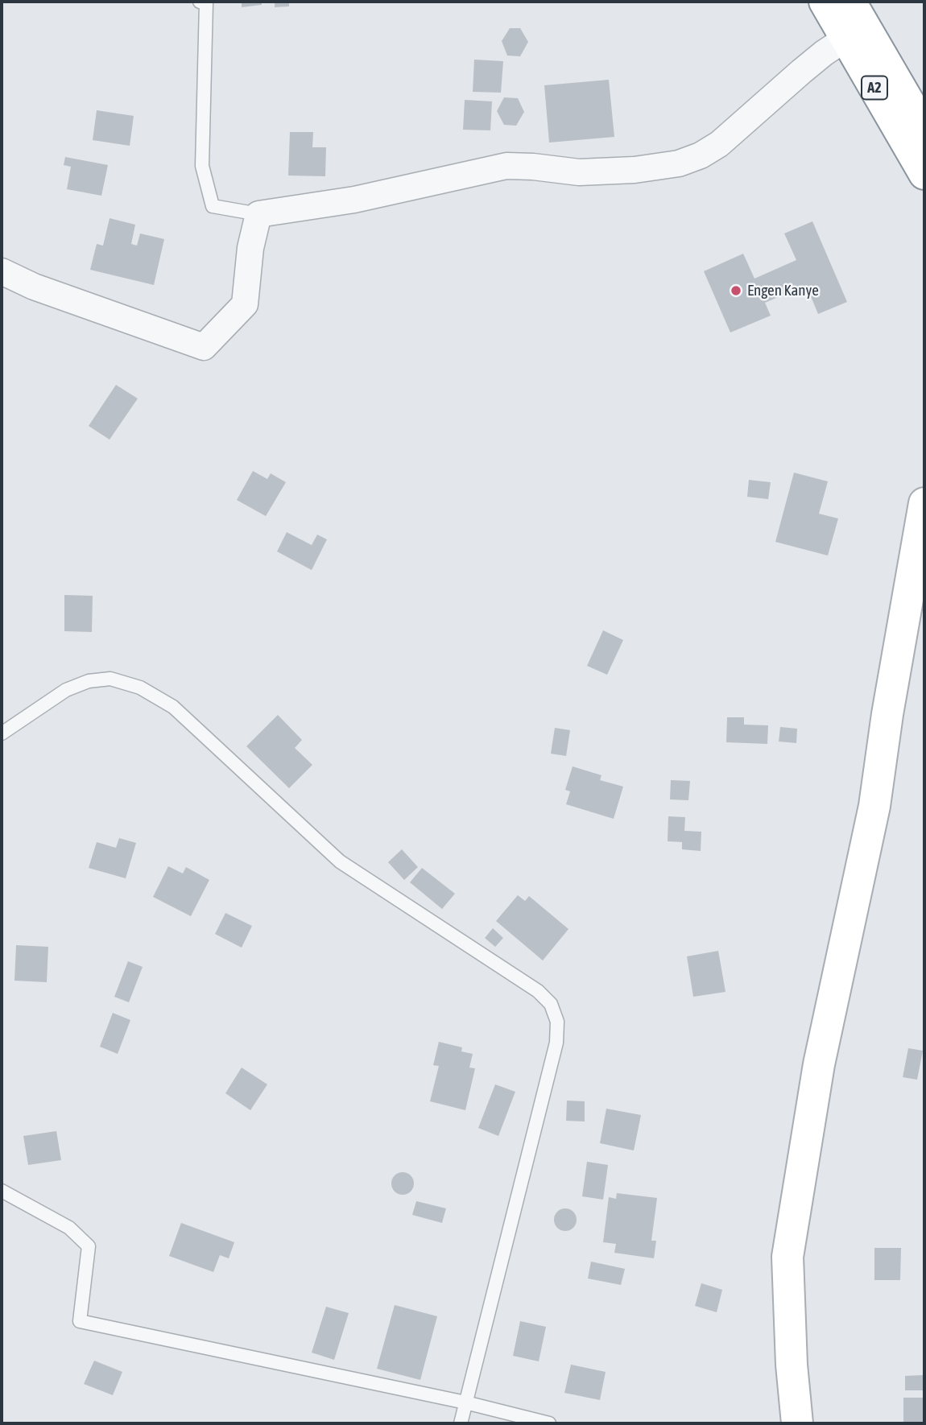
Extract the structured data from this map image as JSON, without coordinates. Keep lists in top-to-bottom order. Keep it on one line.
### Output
{"streets":{"main road":["A2"]},"places":["Engen Kanye"]}
